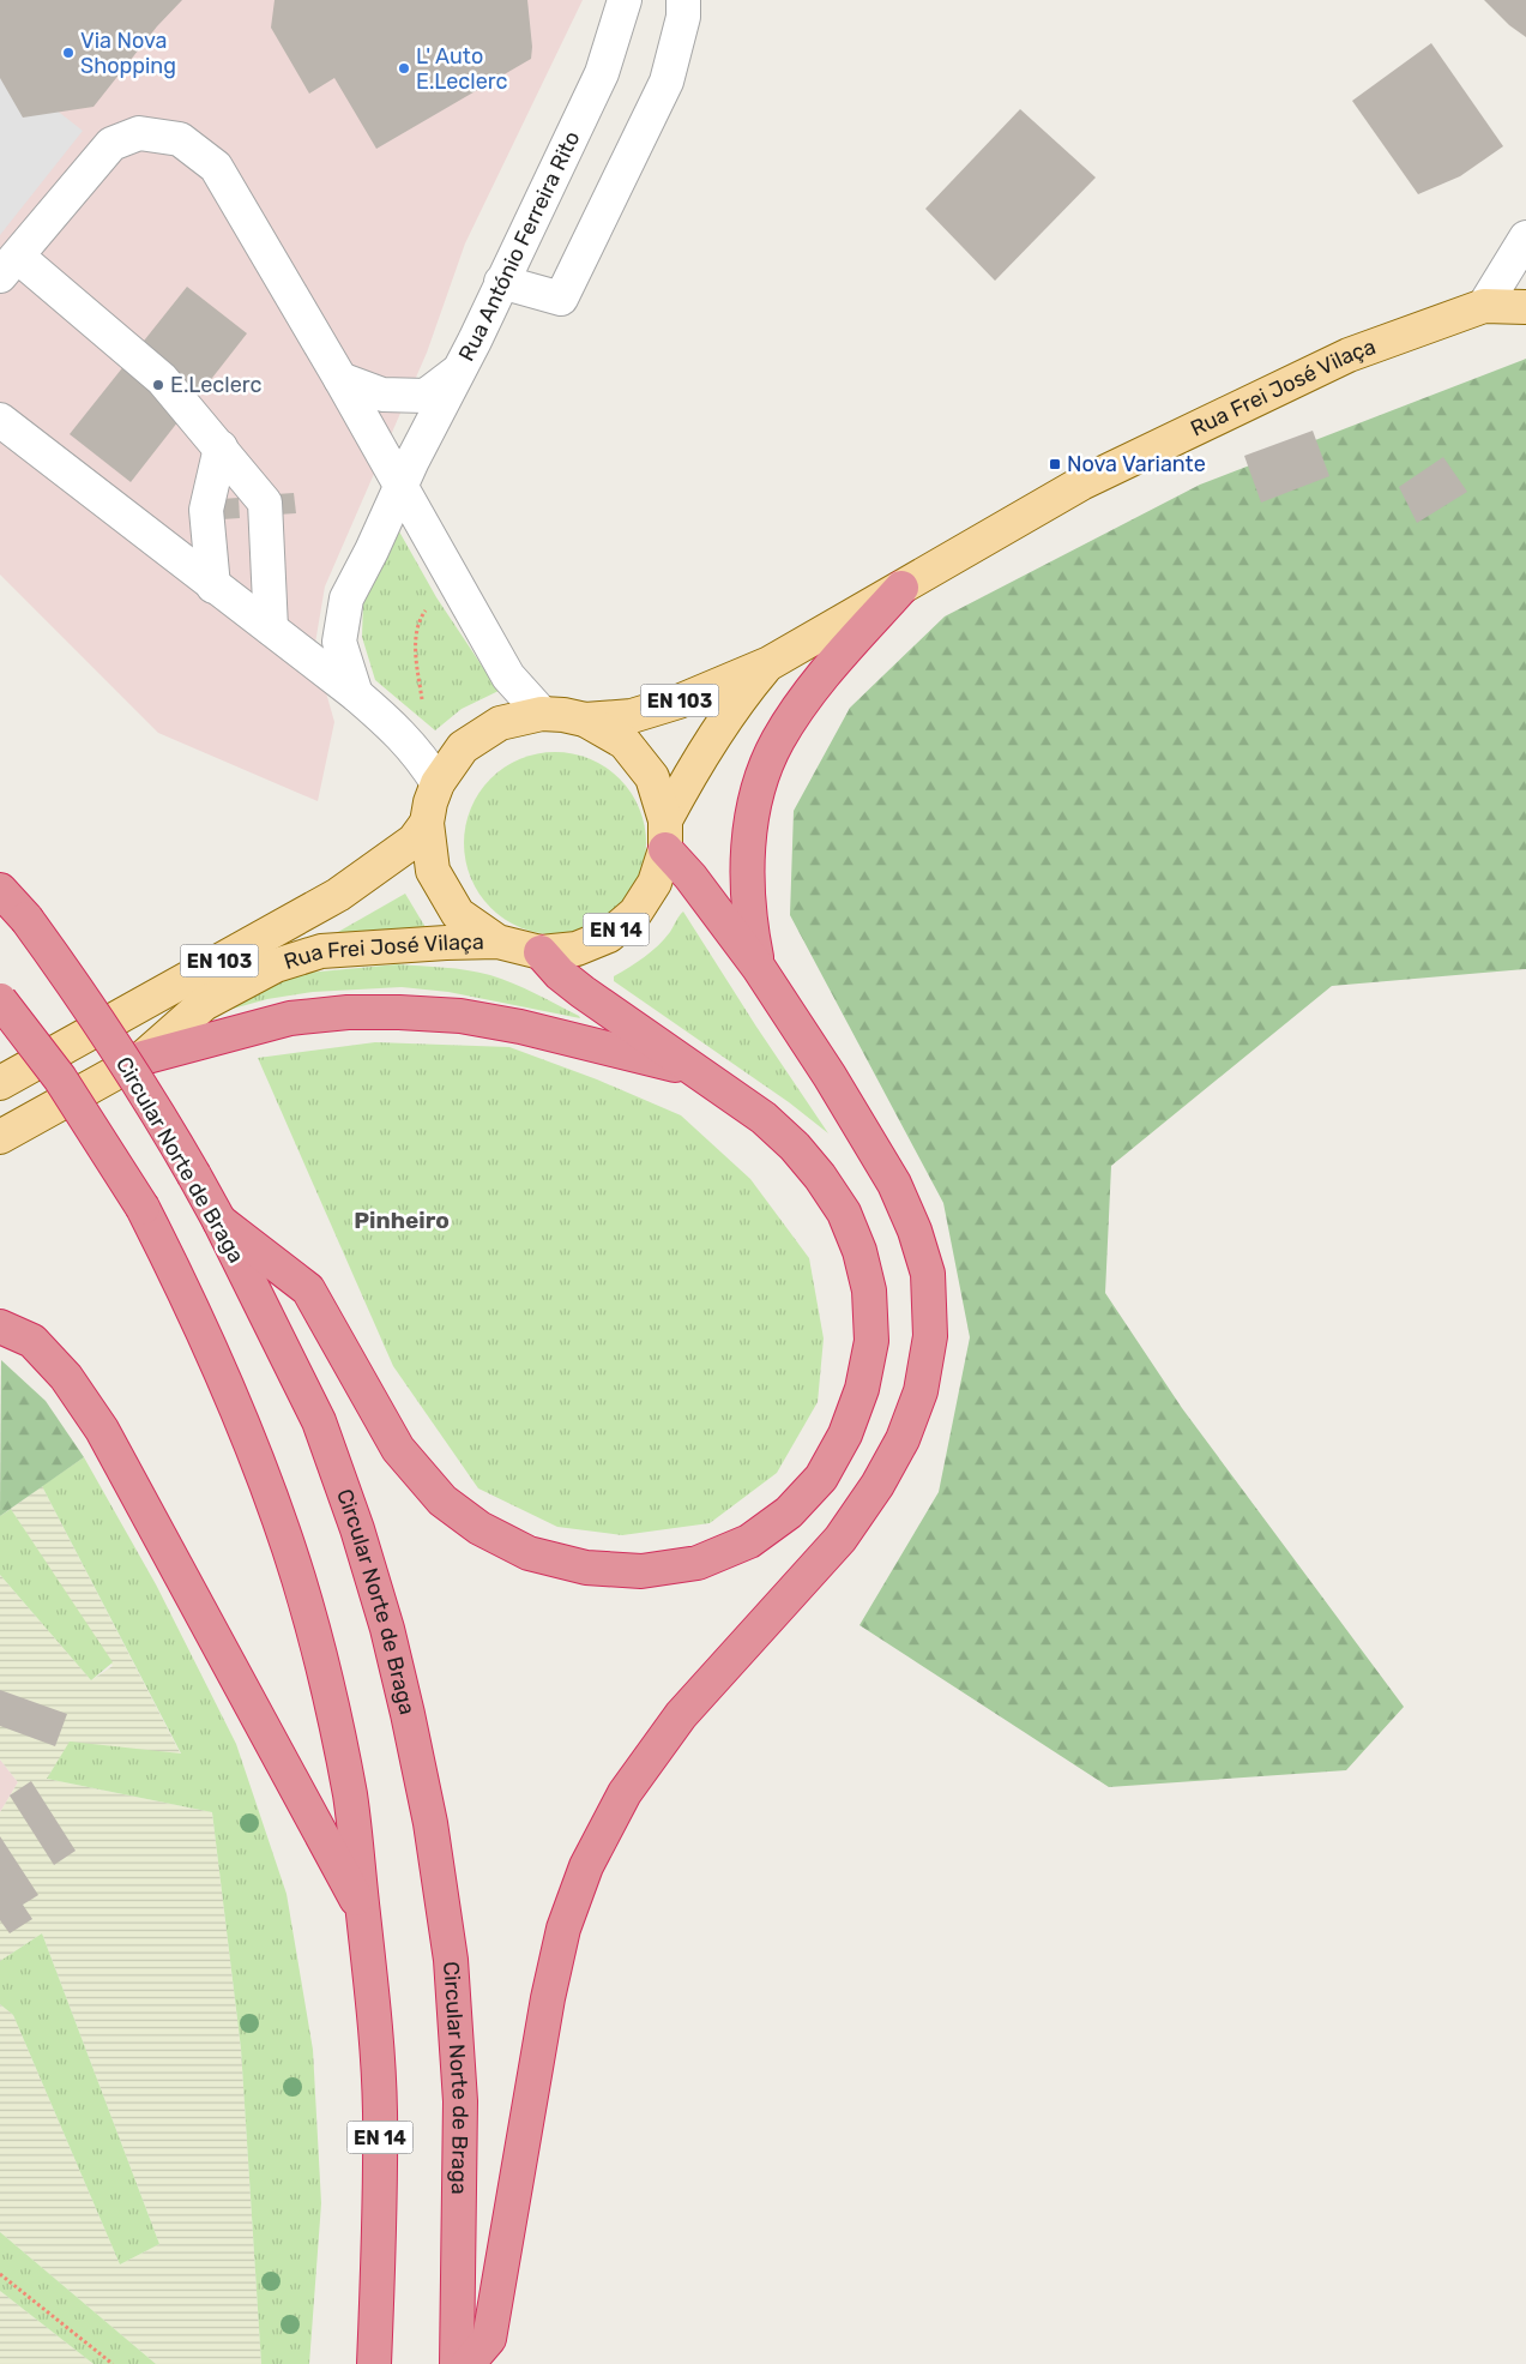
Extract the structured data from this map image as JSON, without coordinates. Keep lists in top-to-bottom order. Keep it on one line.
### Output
{"streets":{"highway":["EN 14","Circular Norte de Braga"],"main road":["Rua Frei José Vilaça","EN 103"],"street":["Rua António Ferreira Rito"]},"crossings":[["Rua Frei José Vilaça","EN 103"]],"districts":["Pinheiro"],"places":{"other":["Via Nova Shopping","L' Auto E.Leclerc","E.Leclerc"],"transit":["Nova Variante"]}}
